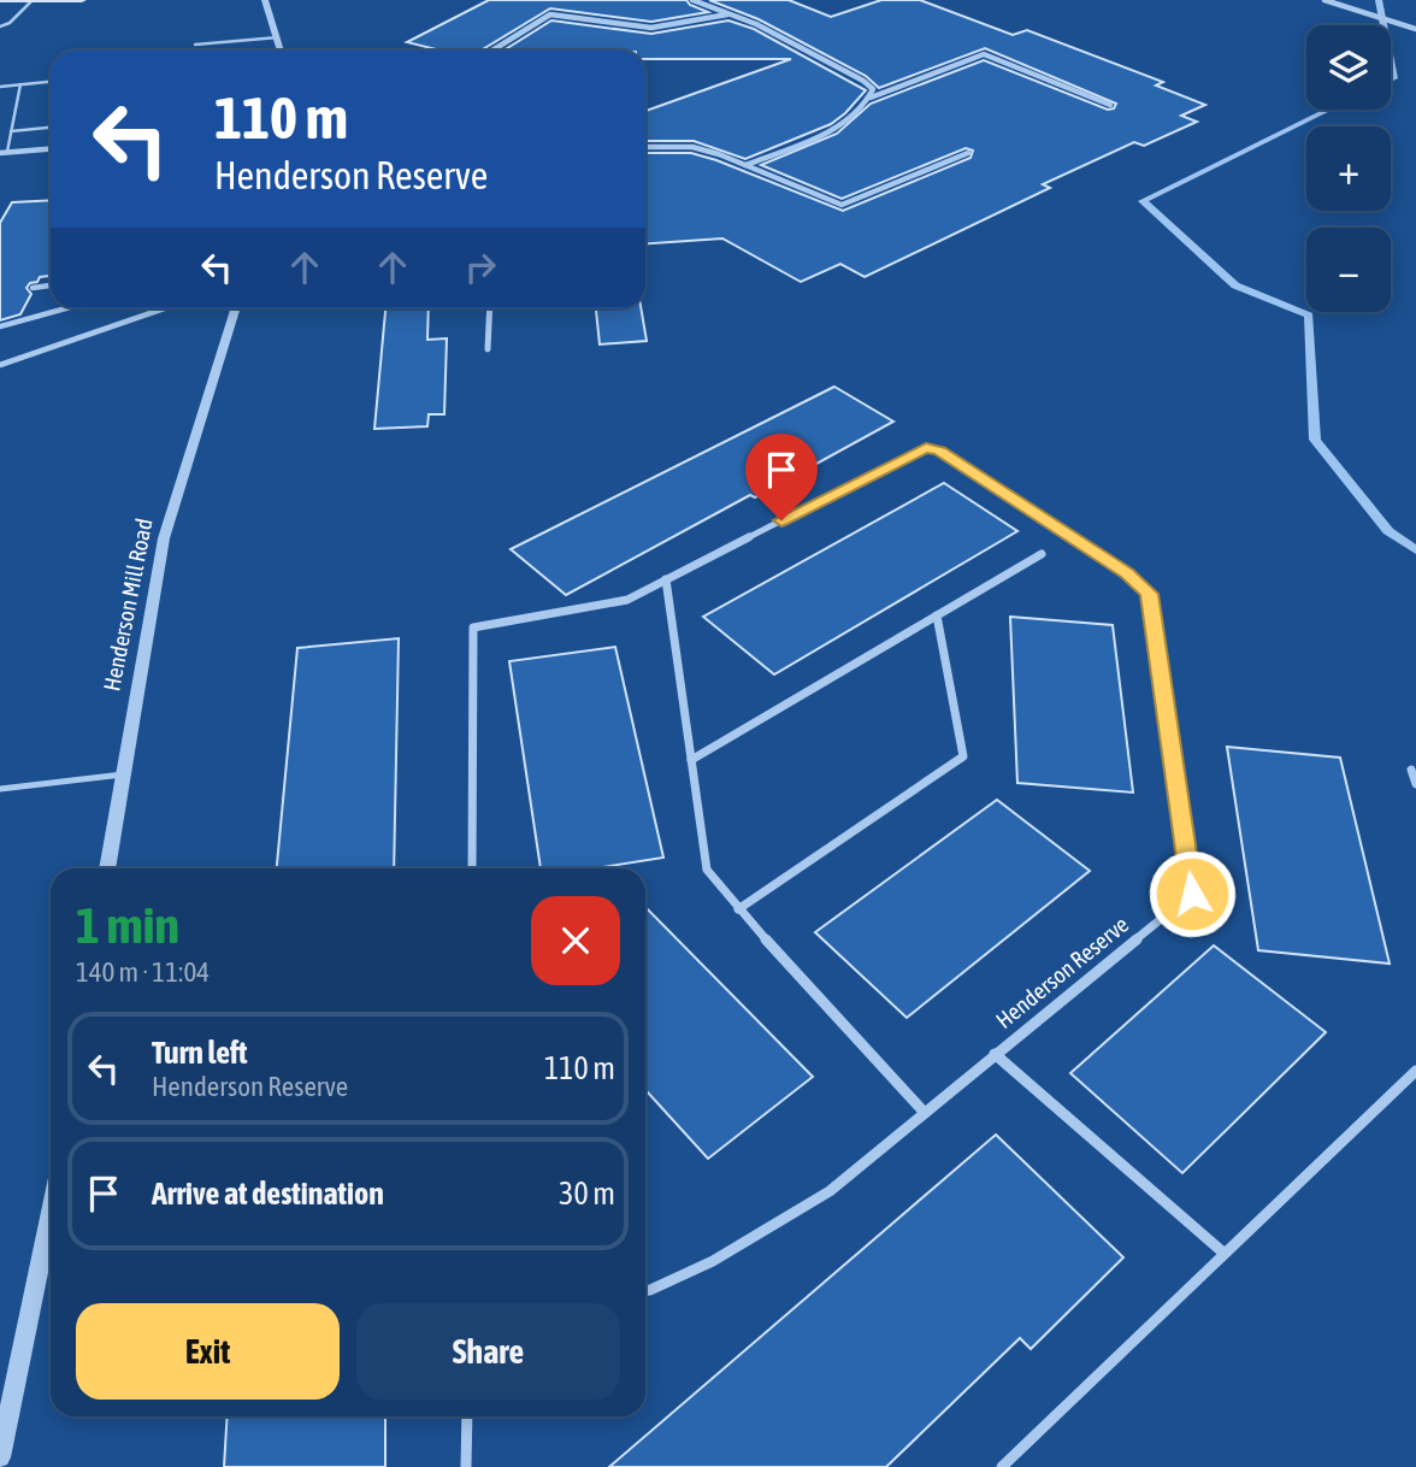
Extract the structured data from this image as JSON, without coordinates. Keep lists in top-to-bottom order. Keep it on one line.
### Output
{"streets":{"street":["Henderson Mill Road","Henderson Reserve"]},"page":{"map_buttons":["+","−"],"turn":["110 m","Henderson Reserve"],"heading":["1 min","140 m · 11:04"],"list":[{"name":"Turn left","note":"Henderson Reserve","value":"110 m"},{"name":"Arrive at destination","value":"30 m"}],"buttons":["Exit","Share"]}}
